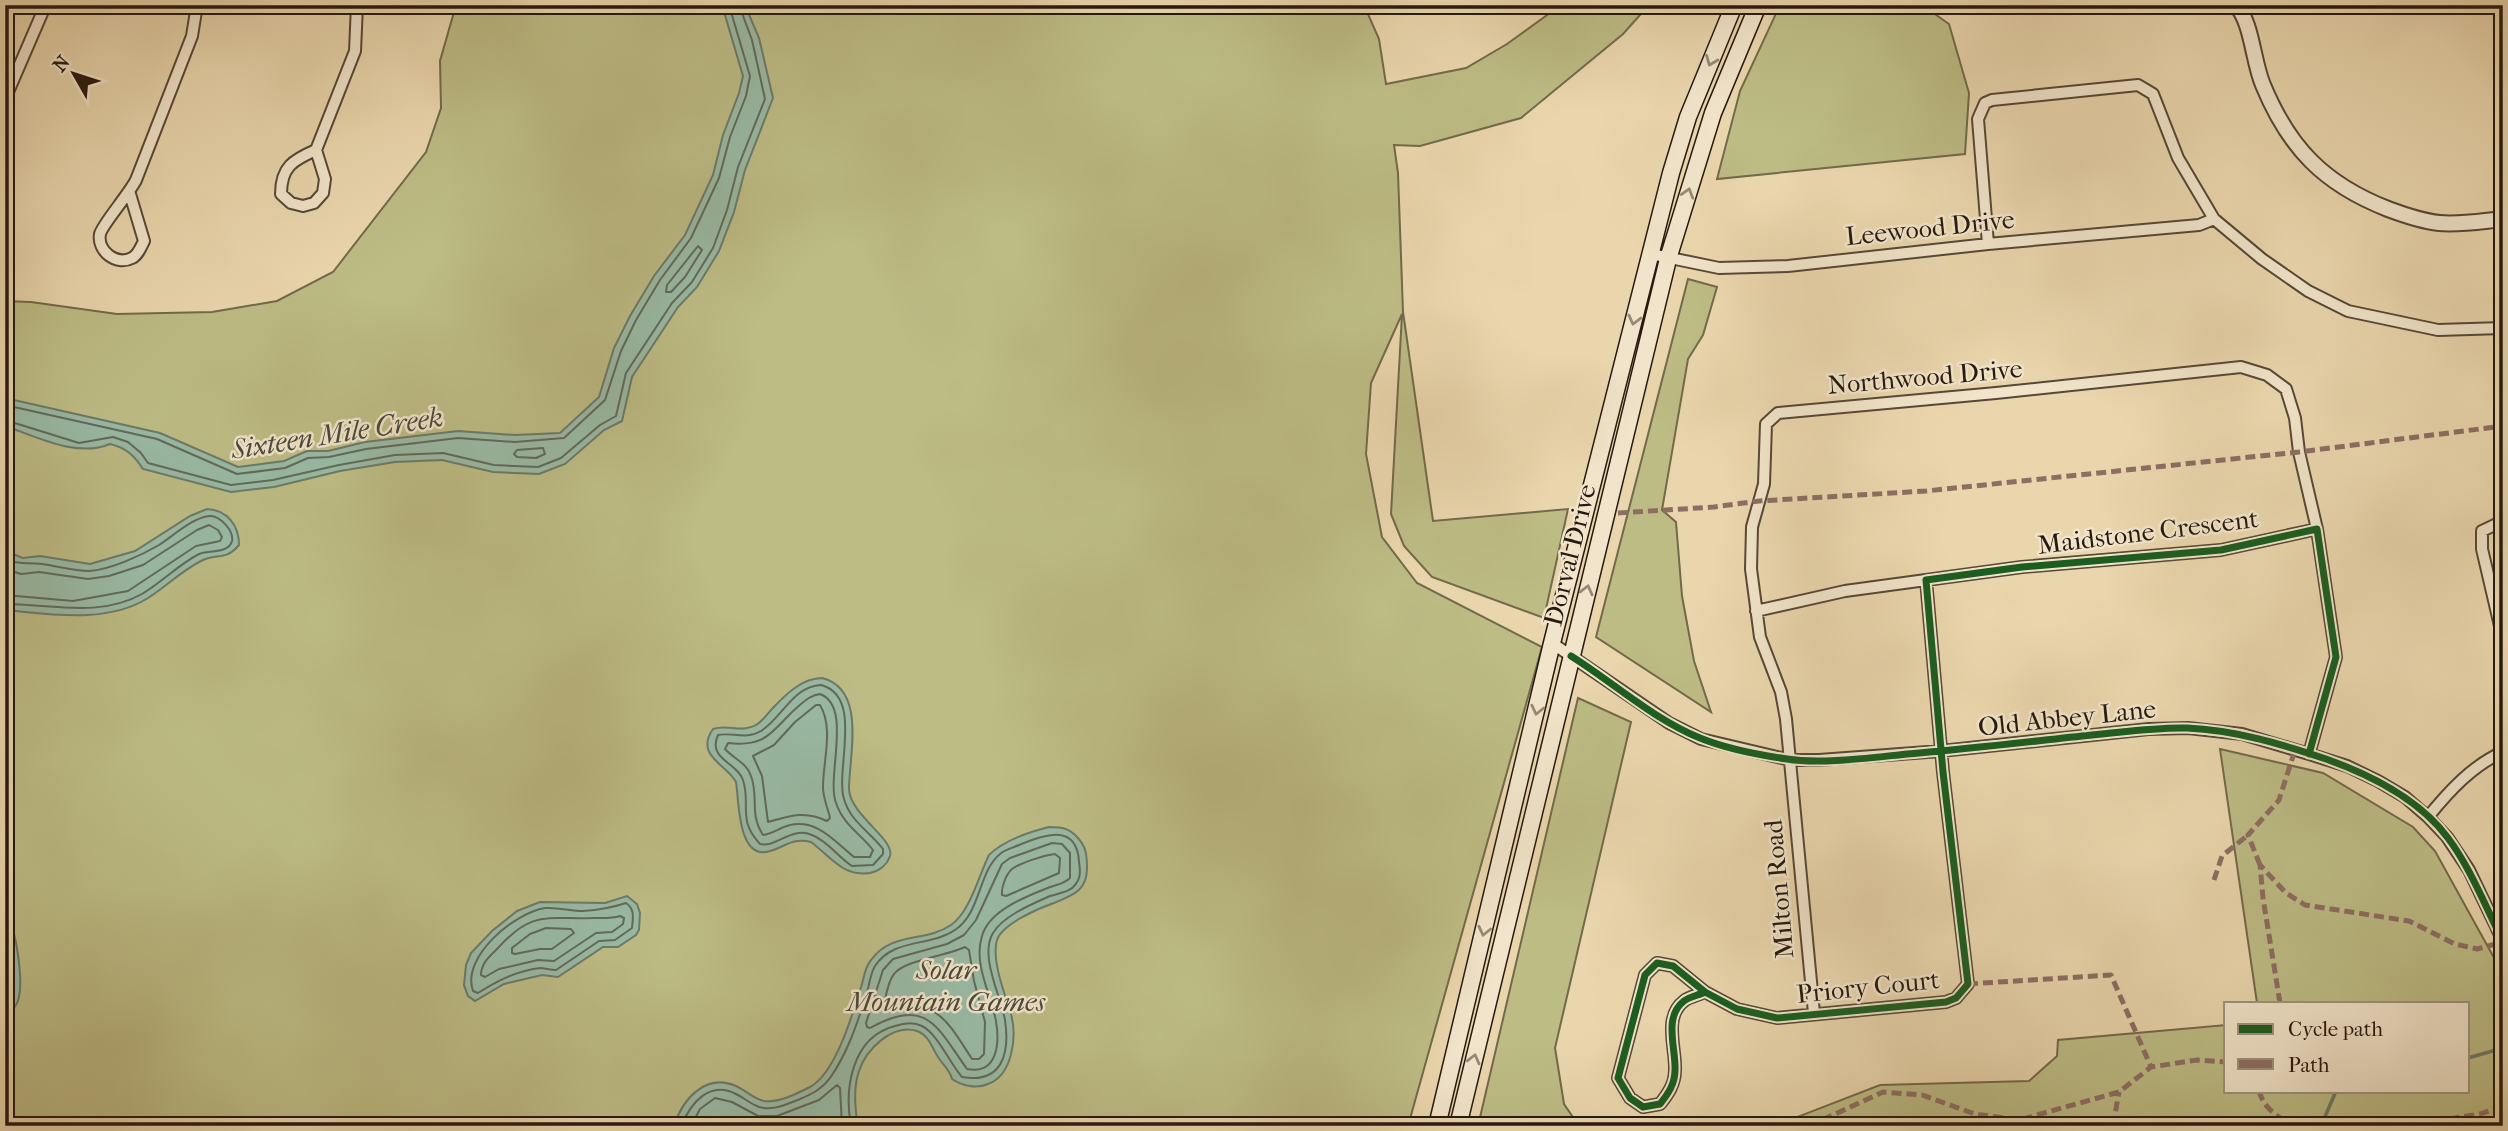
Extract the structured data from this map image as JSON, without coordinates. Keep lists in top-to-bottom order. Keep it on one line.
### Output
{"streets":{"main road":["Dorval Drive"],"street":["Leewood Drive","Northwood Drive","Maidstone Crescent","Old Abbey Lane","Milton Road","Priory Court"]},"crossings":[["Leewood Drive","Dorval Drive"],["Northwood Drive","Maidstone Crescent"],["Northwood Drive","Old Abbey Lane"],["Northwood Drive","Milton Road"],["Dorval Drive","Old Abbey Lane"],["Old Abbey Lane","Milton Road"],["Old Abbey Lane","Priory Court"],["Milton Road","Priory Court"]],"water":["Sixteen Mile Creek","Solar Mountain Games"],"legend":["Cycle path","Path"],"north":"top left"}
